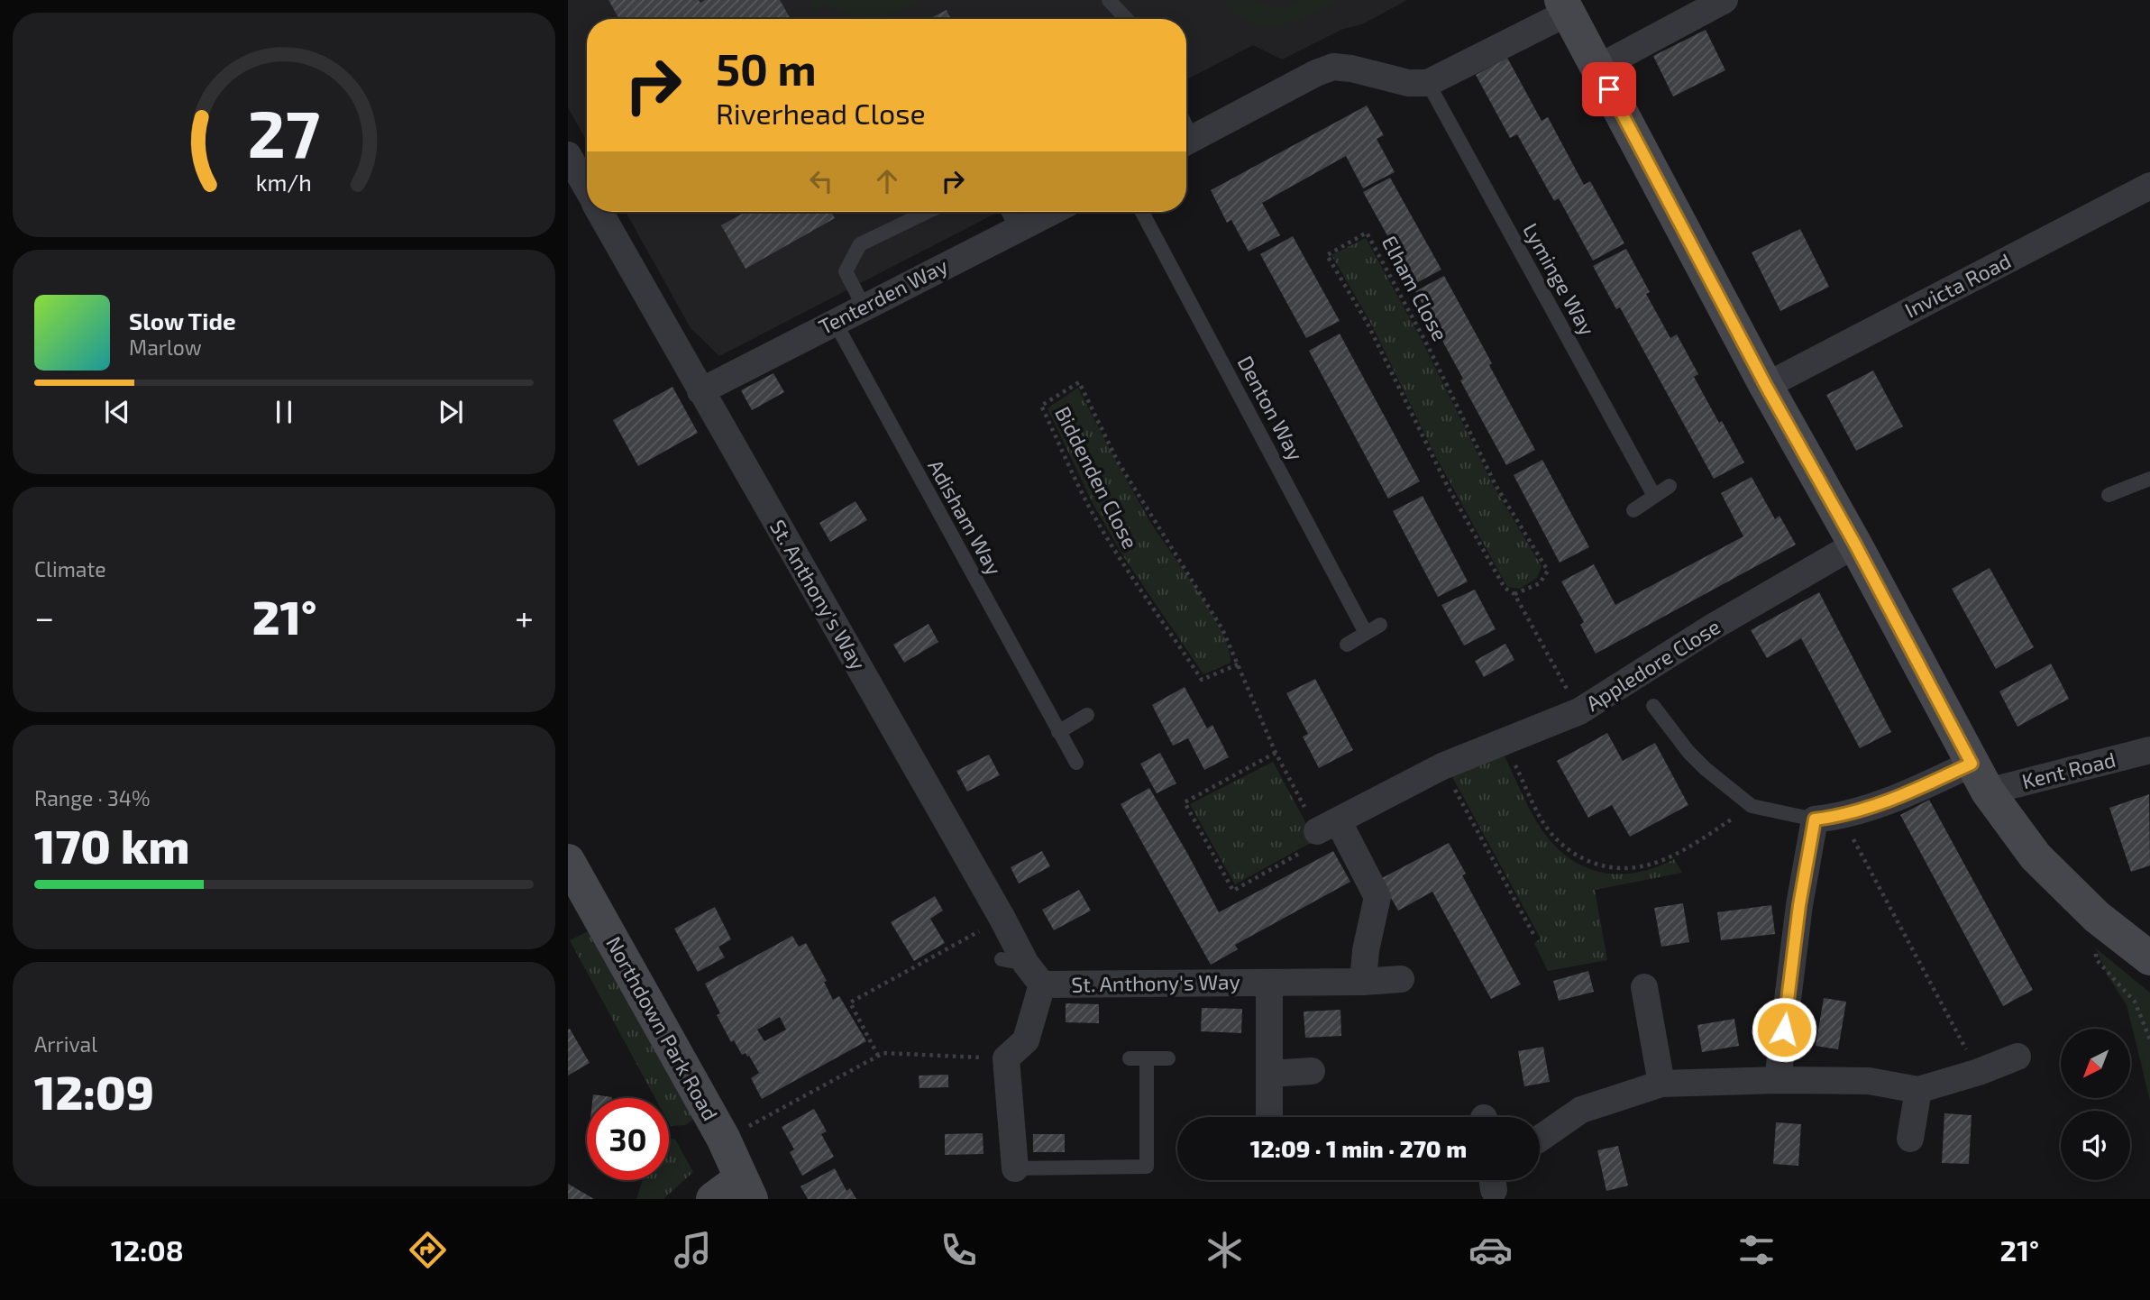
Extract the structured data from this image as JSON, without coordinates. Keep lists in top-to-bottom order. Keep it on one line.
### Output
{"streets":{"main road":["Northdown Park Road"],"street":["Invicta Road","Tenterden Way","St. Anthony's Way","Appledore Close","Kent Road"],"lane":["Lyminge Way","Denton Way","Adisham Way"],"path":["Elham Close","Biddenden Close"]},"crossings":[["Elham Close","Appledore Close"],["Tenterden Way","Adisham Way"],["Tenterden Way","St. Anthony's Way"]],"north":"bottom left","page":{"turn":["50 m","Riverhead Close"],"song":["Slow Tide","Marlow"],"tile":["Climate",["Range · 34%","170 km"],["Arrival","12:09"]],"heat":["−","21°","+"],"limit":"30","trip":"12:09 · 1 min · 270 m","tabs":["12:08","21°"],"gauge":["27","km/h"]}}
